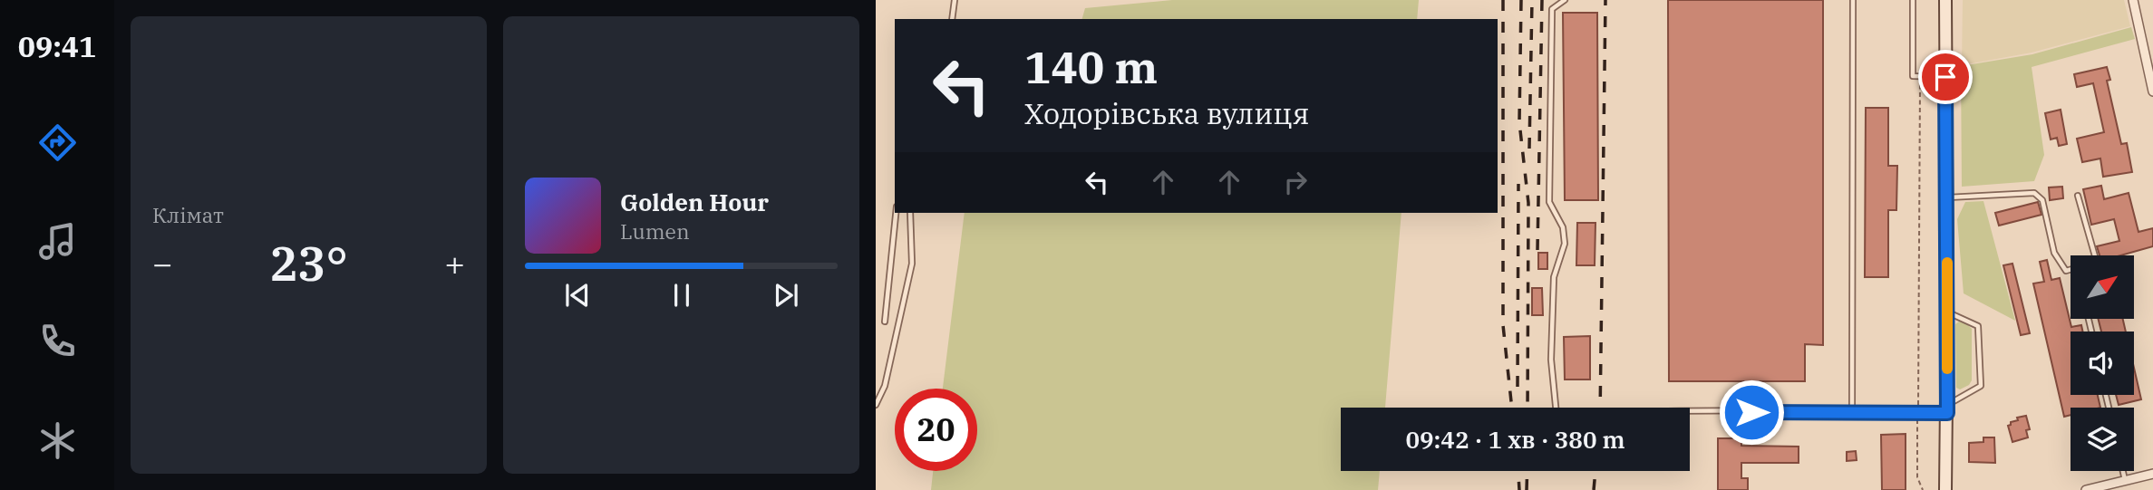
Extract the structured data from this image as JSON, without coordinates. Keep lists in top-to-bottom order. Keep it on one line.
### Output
{"north":"top right","page":{"tabs":"09:41","tile":"Клімат","turn":["140 m","Ходорівська вулиця"],"song":["Golden Hour","Lumen"],"heat":["−","23°","+"],"limit":"20","trip":"09:42 · 1 хв · 380 m"}}
